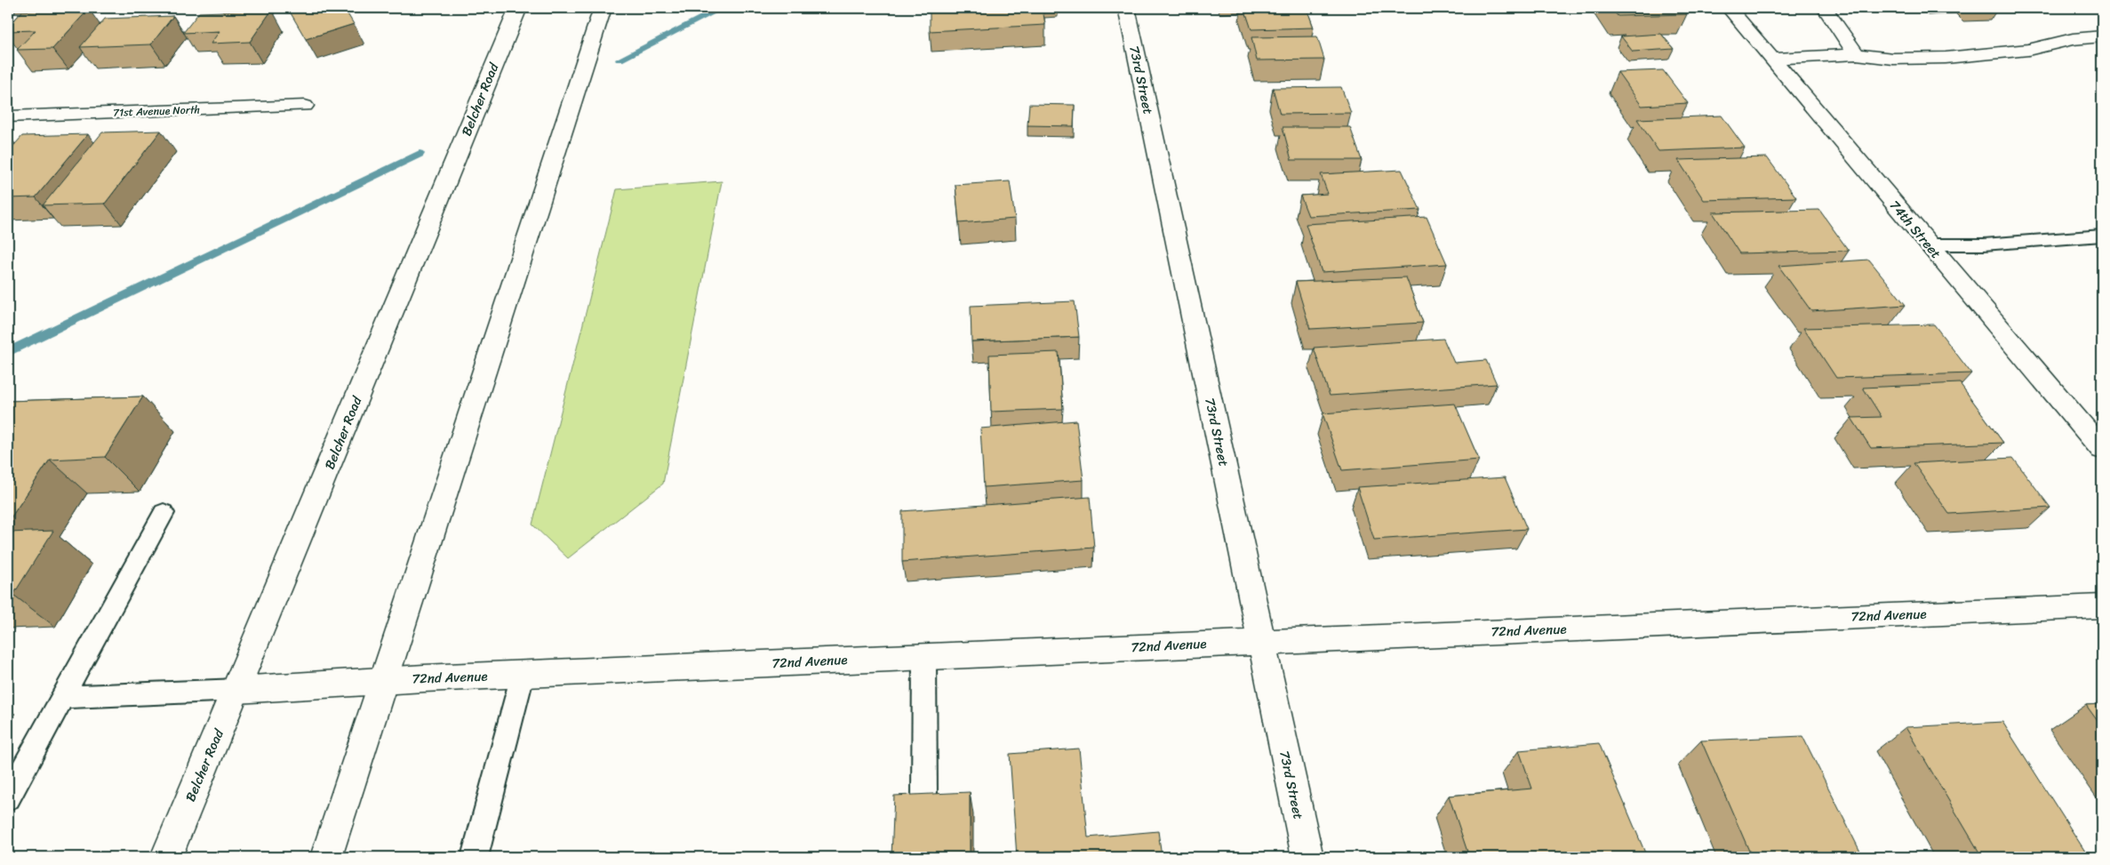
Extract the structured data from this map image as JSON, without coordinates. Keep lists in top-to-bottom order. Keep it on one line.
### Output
{"streets":{"street":["73rd Street","Belcher Road","71st Avenue North","74th Street","72nd Avenue"]},"crossings":[["73rd Street","72nd Avenue"],["Belcher Road","72nd Avenue"]]}
